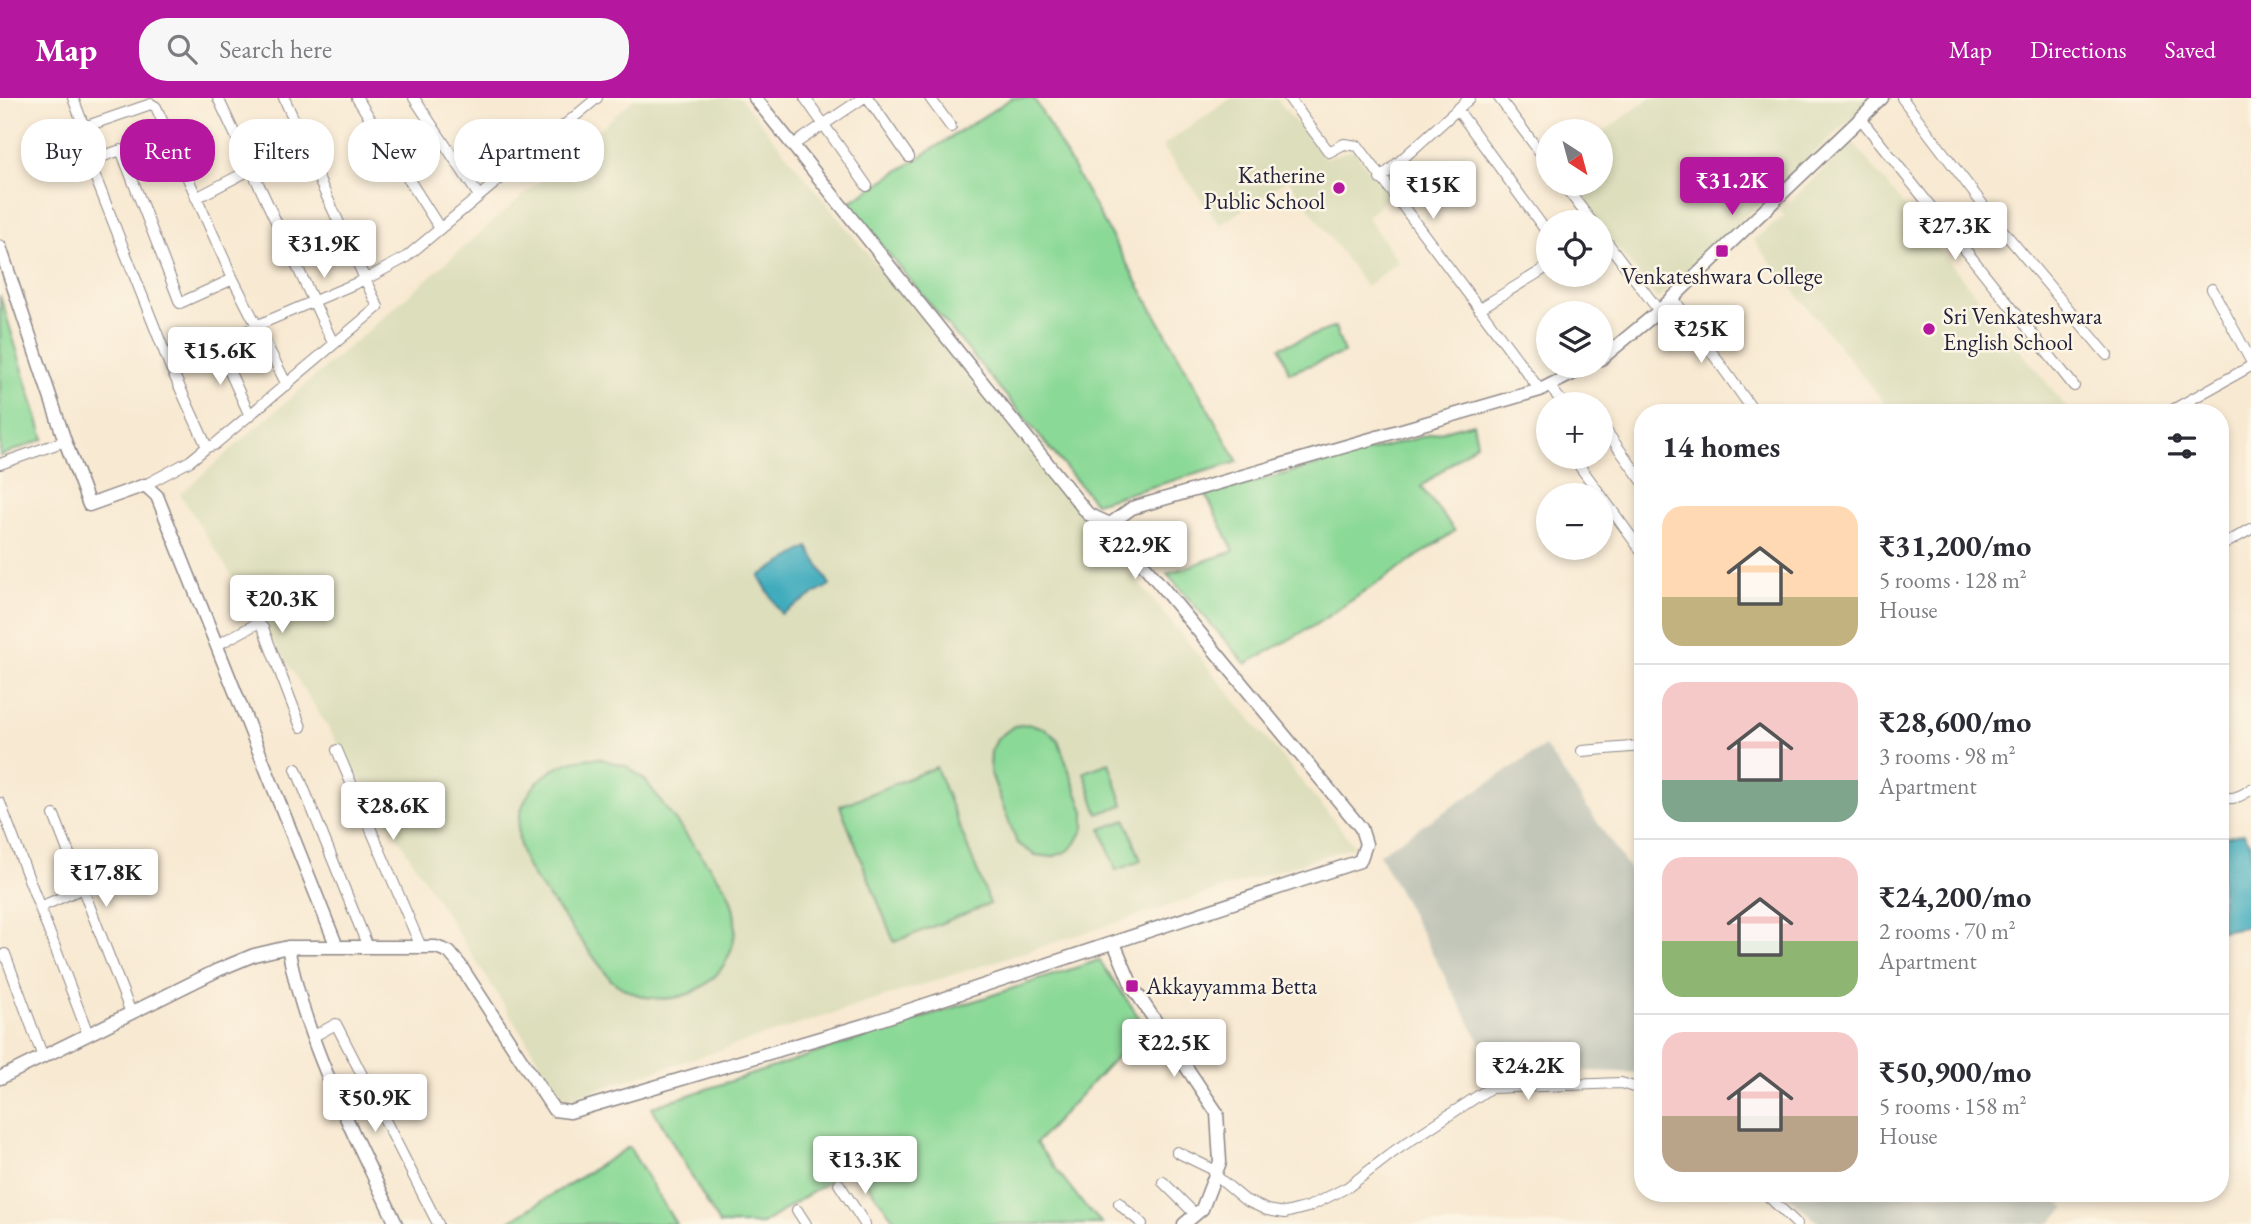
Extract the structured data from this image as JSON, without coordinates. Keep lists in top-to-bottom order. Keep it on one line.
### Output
{"places":{"other":["Katherine Public School","Sri Venkateshwara English School"],"transit":["Venkateshwara College","Akkayyamma Betta"]},"north":"bottom right","page":{"header":"Map","search":"Search here","nav":["Map","Directions","Saved"],"map_buttons":["+","−"],"chip":["Buy","Rent","Filters","New","Apartment"],"price":["₹31.2K","₹15K","₹27.3K","₹31.9K","₹25K","₹15.6K","₹22.9K","₹20.3K","₹28.6K","₹17.8K","₹22.5K","₹24.2K","₹50.9K","₹13.3K"],"heading":"14 homes","list":[{"name":"₹31,200/mo","note":"5 rooms · 128 m² · House"},{"name":"₹28,600/mo","note":"3 rooms · 98 m² · Apartment"},{"name":"₹24,200/mo","note":"2 rooms · 70 m² · Apartment"},{"name":"₹50,900/mo","note":"5 rooms · 158 m² · House"}]}}
